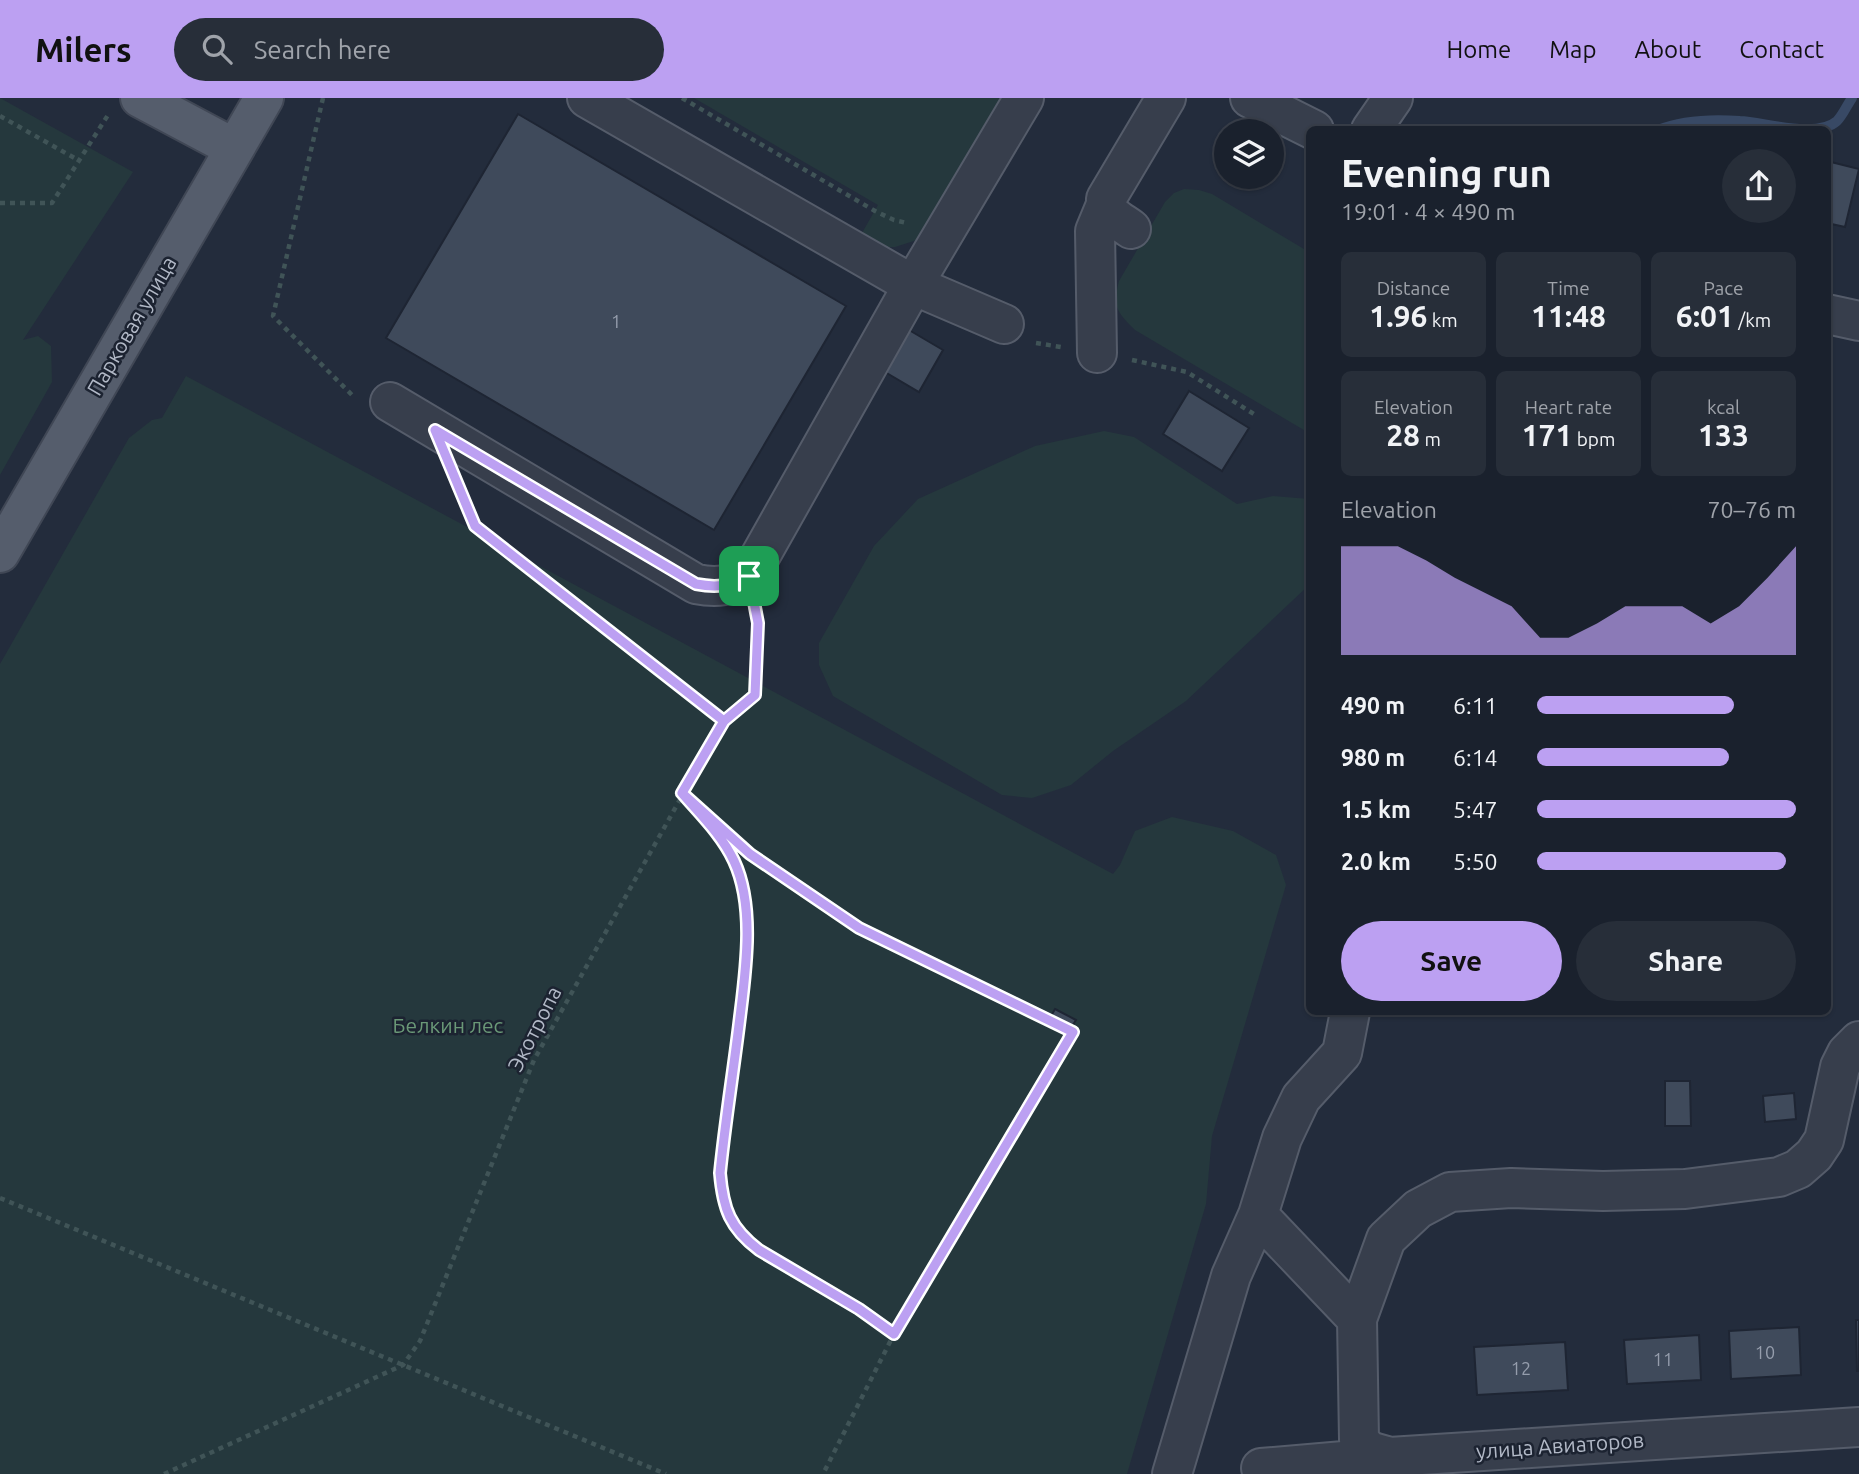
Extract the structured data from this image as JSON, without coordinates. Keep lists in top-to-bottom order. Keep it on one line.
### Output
{"streets":{"main road":["Парковая улица"],"street":["улица Авиаторов"],"path":["Экотропа"]},"parks":["Белкин лес"],"house_numbers":["1","10","11","12"],"page":{"header":"Milers","search":"Search here","nav":["Home","Map","About","Contact"],"heading":["Evening run","19:01 · 4 × 490 m"],"stats":[["Distance","1.96 km"],["Time","11:48"],["Pace","6:01 /km"],["Elevation","28 m"],["Heart rate","171 bpm"],["kcal","133"]],"chart":["Elevation","70–76 m"],"list":[{"name":"490 m","note":"6:11"},{"name":"980 m","note":"6:14"},{"name":"1.5 km","note":"5:47"},{"name":"2.0 km","note":"5:50"}],"buttons":["Save","Share"]}}
